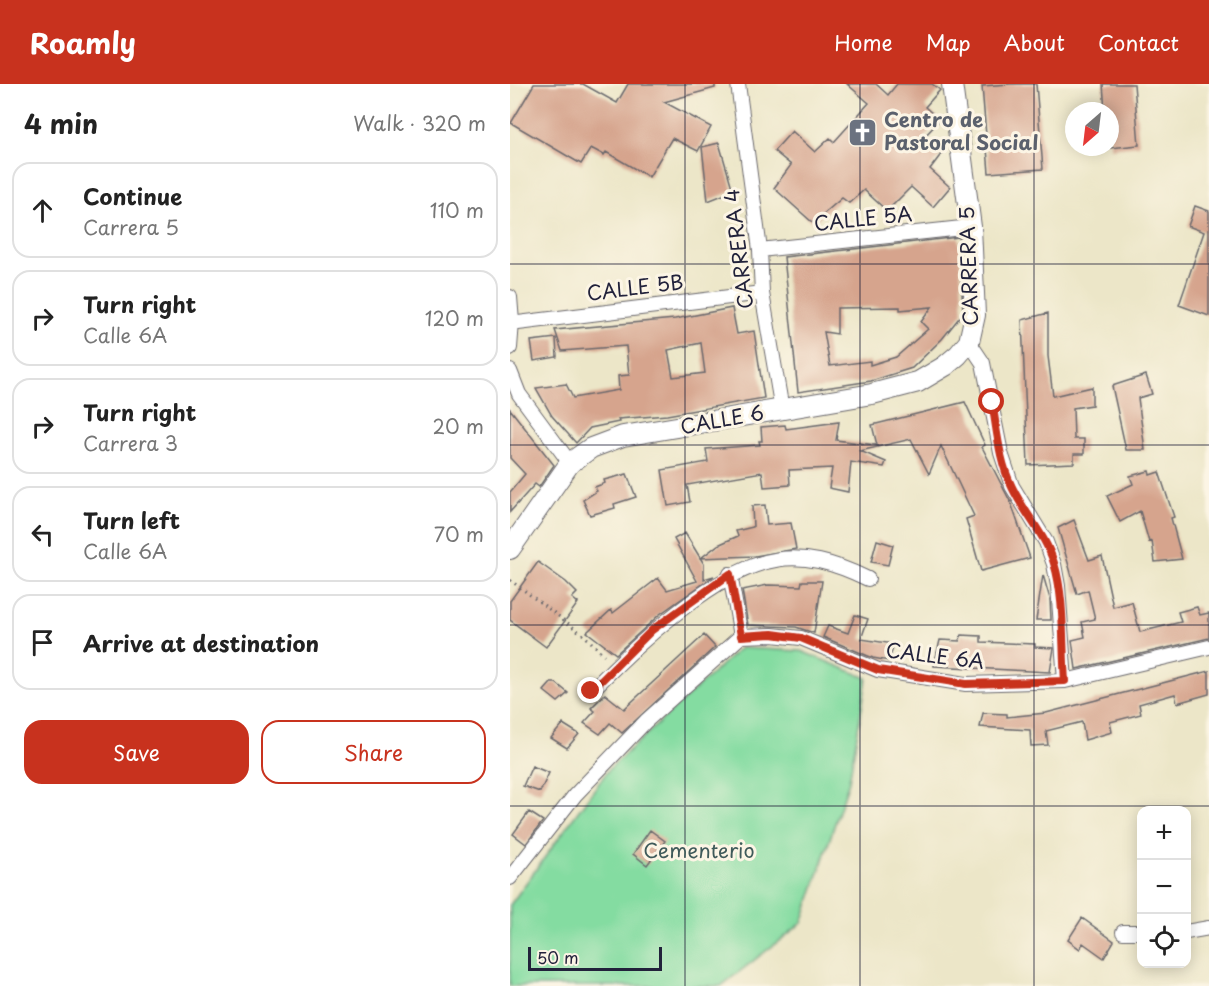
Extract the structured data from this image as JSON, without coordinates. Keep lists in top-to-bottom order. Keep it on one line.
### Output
{"streets":{"main road":["CARRERA 5","CALLE 6"],"street":["CALLE 5A","CARRERA 4","CALLE 5B","CALLE 6A"]},"crossings":[["CALLE 5A","CARRERA 4"],["CALLE 5A","CARRERA 5"],["CARRERA 4","CALLE 5B"],["CARRERA 4","CALLE 6"],["CARRERA 5","CALLE 6"],["CARRERA 5","CALLE 6A"]],"parks":["Cementerio"],"places":{"church":["Centro de Pastoral Social"]},"scale_bar":"50 m","north":"bottom left","page":{"header":"Roamly","nav":["Home","Map","About","Contact"],"heading":["4 min","Walk · 320 m"],"list":[["Continue","Carrera 5","110 m"],["Turn right","Calle 6A","120 m"],["Turn right","Carrera 3","20 m"],["Turn left","Calle 6A","70 m"],"Arrive at destination"],"buttons":["Save","Share"],"map_buttons":["+","−"],"scale":"50 m"}}
